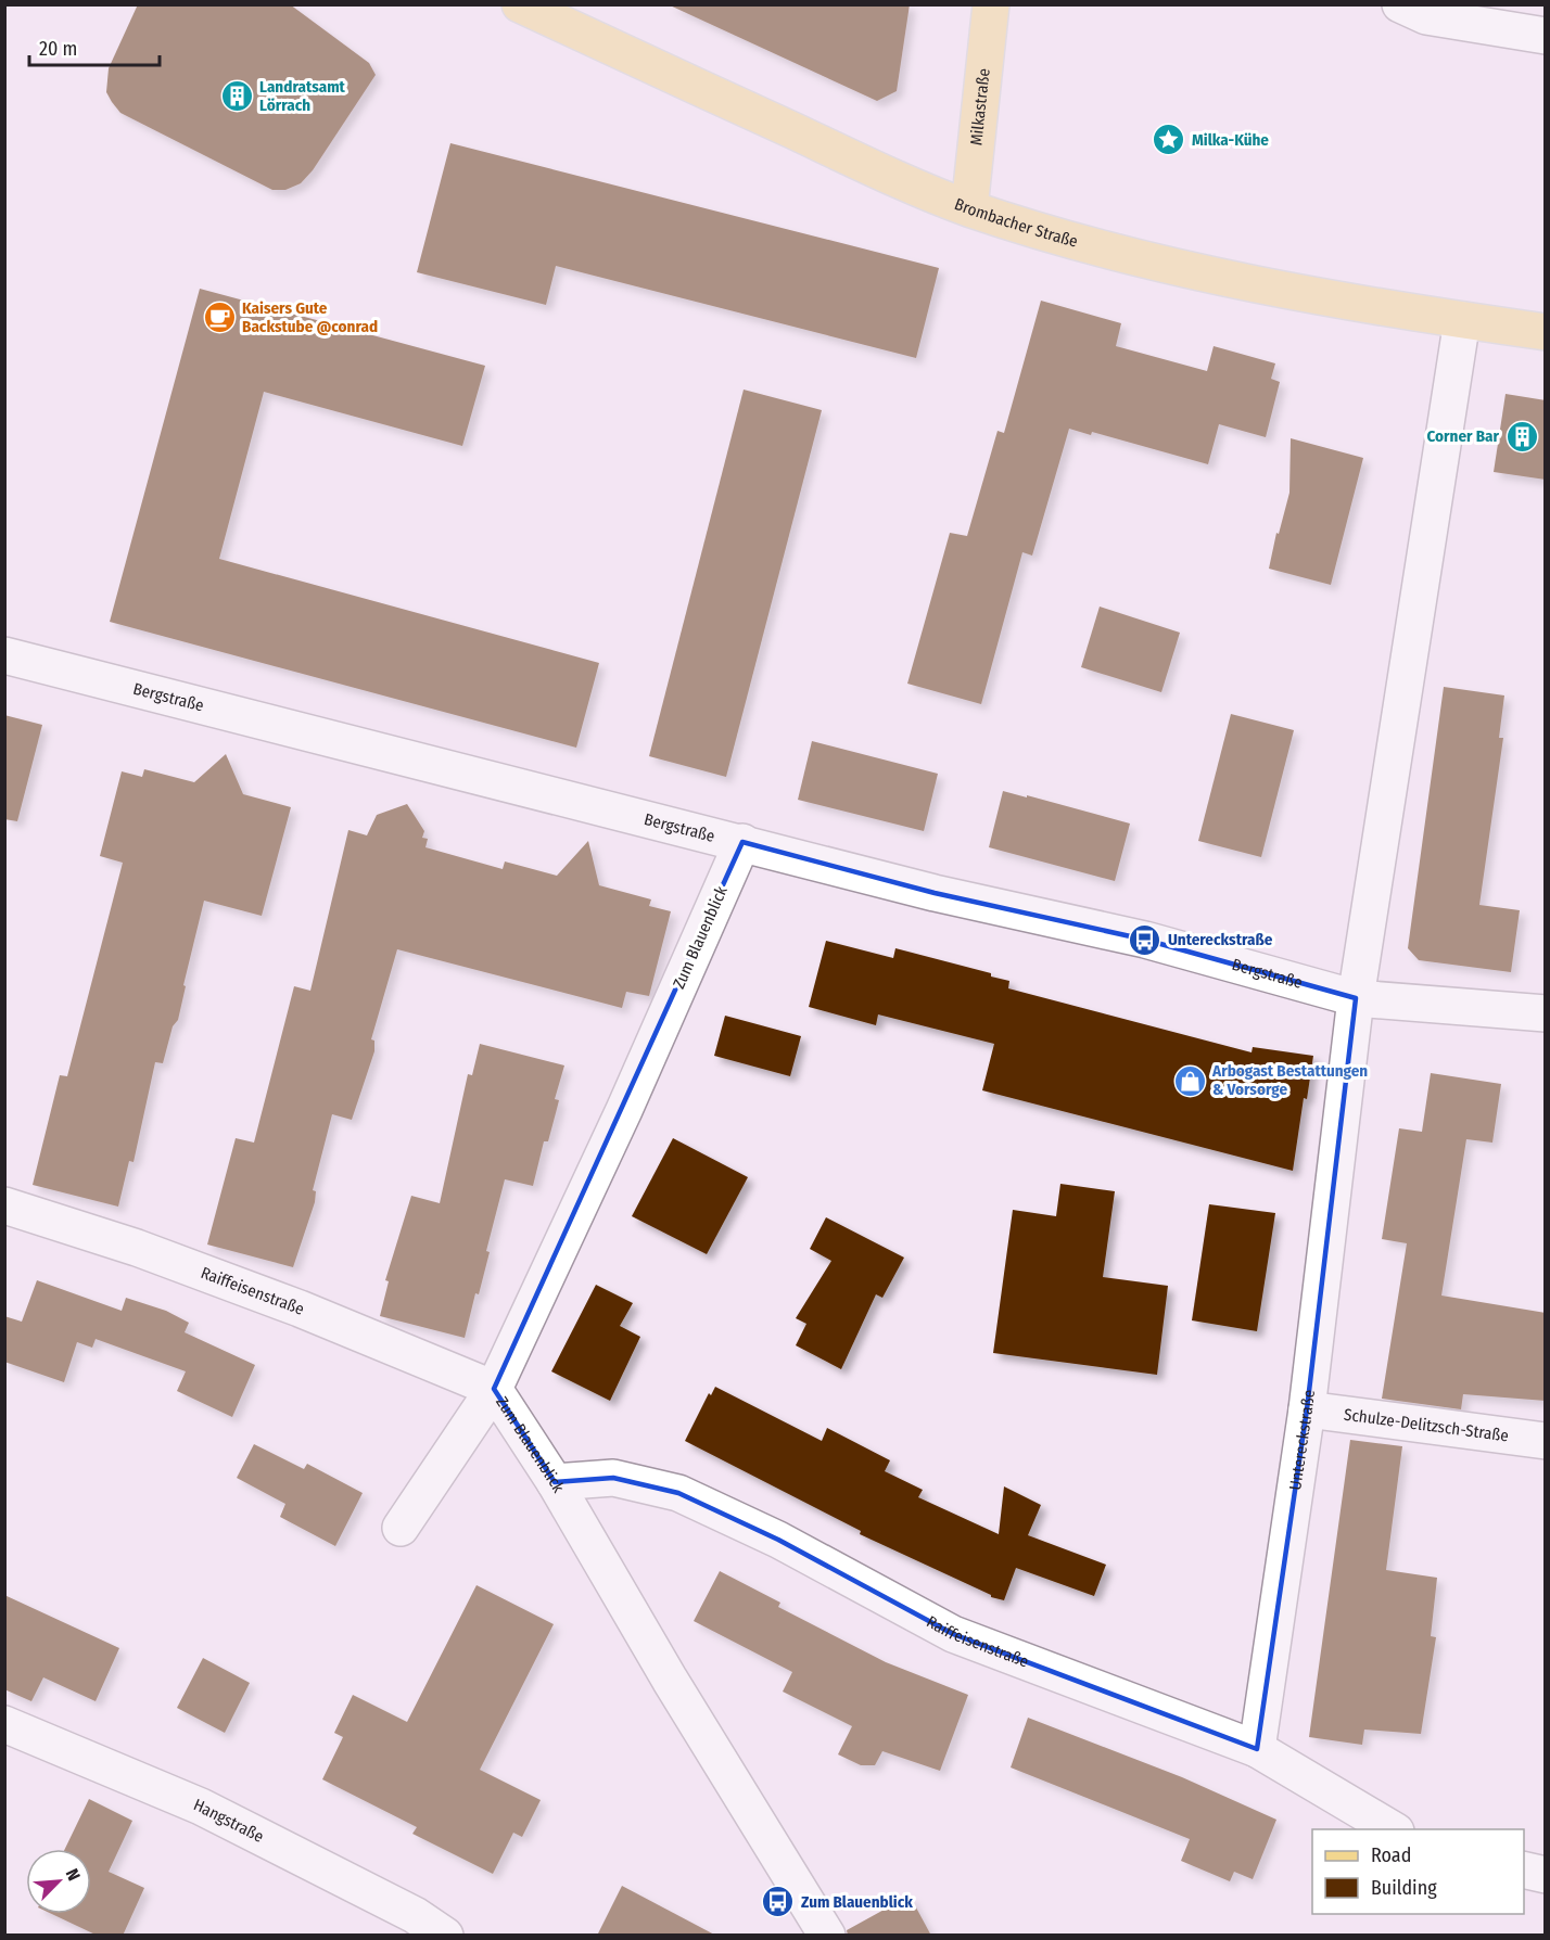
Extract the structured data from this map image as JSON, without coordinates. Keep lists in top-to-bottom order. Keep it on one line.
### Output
{"streets":{"main road":["Milkastraße","Brombacher Straße"],"street":["Bergstraße","Zum Blauenblick","Raiffeisenstraße","Schulze-Delitzsch-Straße","Untereckstraße","Hangstraße"]},"crossings":[["Milkastraße","Brombacher Straße"],["Brombacher Straße","Untereckstraße"],["Bergstraße","Zum Blauenblick"],["Bergstraße","Untereckstraße"],["Zum Blauenblick","Raiffeisenstraße"],["Raiffeisenstraße","Untereckstraße"],["Schulze-Delitzsch-Straße","Untereckstraße"]],"places":{"building":["Landratsamt Lörrach","Corner Bar"],"place":["Milka-Kühe"],"cafe":["Kaisers Gute Backstube @conrad"],"bus stop":["Untereckstraße","Zum Blauenblick"],"shop":["Arbogast Bestattungen & Vorsorge"]},"legend":["Road","Building"],"scale_bar":"20 m","north":"top right"}
